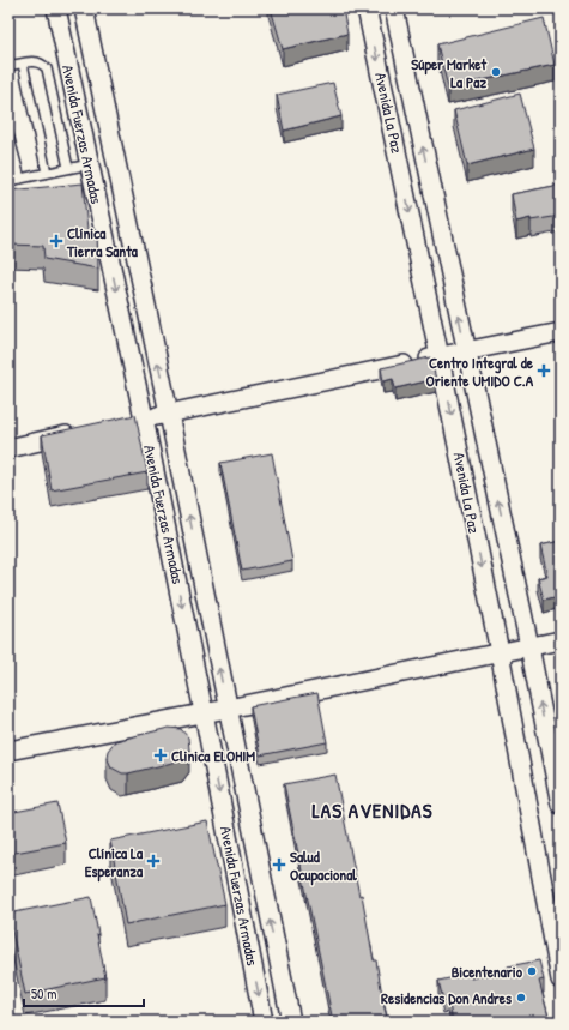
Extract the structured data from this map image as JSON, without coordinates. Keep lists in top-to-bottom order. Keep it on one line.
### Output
{"streets":{"street":["Avenida La Paz","Avenida Fuerzas Armadas"]},"districts":["LAS AVENIDAS"],"places":{"other":["Súper Market La Paz","Bicentenario","Residencias Don Andres"],"health":["Clínica Tierra Santa","Centro Integral de Oriente UMIDO C.A","Clinica ELOHIM","Clínica La Esperanza","Salud Ocupacional"]},"scale_bar":"50 m"}
